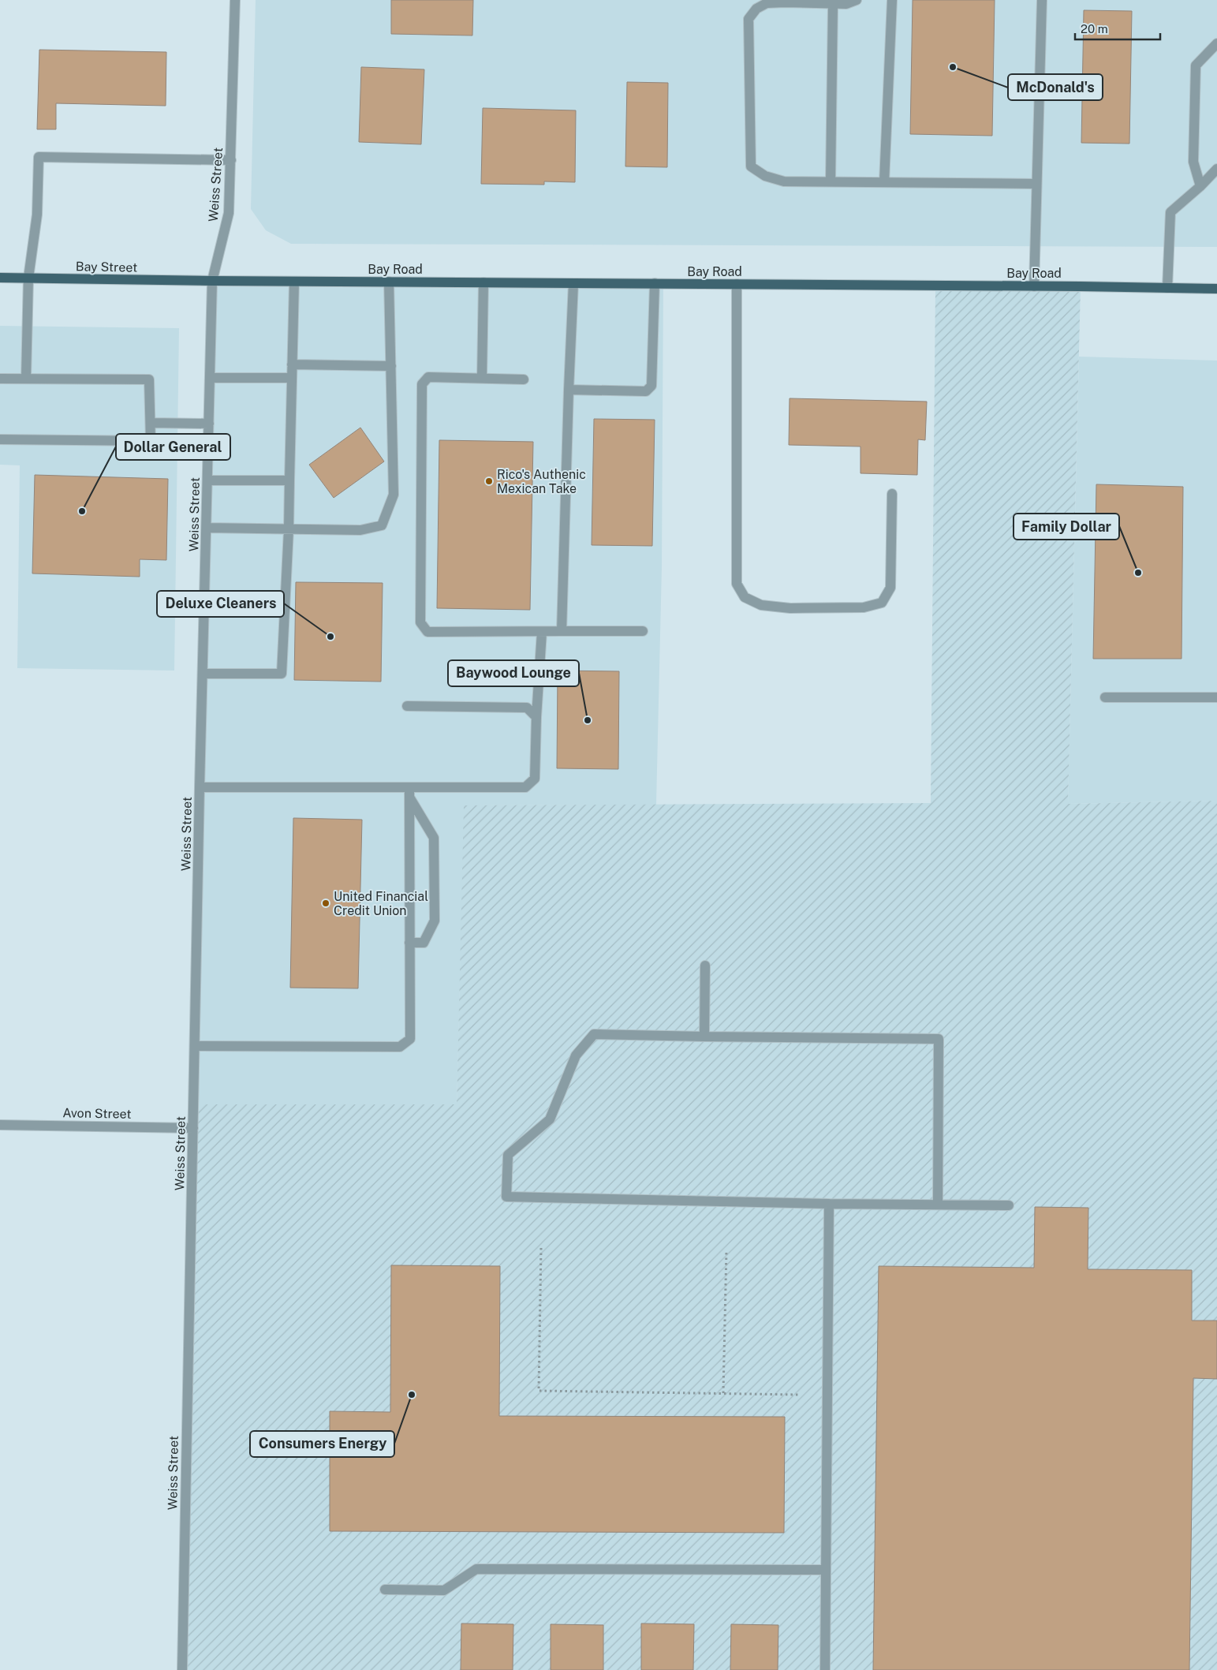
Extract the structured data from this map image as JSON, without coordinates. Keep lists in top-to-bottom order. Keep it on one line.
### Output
{"streets":{"main road":["Bay Street","Bay Road"],"street":["Weiss Street","Avon Street"]},"crossings":[["Weiss Street","Bay Street"],["Weiss Street","Bay Road"],["Weiss Street","Avon Street"],["Bay Street","Bay Road"]],"places":["McDonald's","Rico's Authenic Mexican Take","Dollar General","Family Dollar","Deluxe Cleaners","Baywood Lounge","United Financial Credit Union","Consumers Energy"],"scale_bar":"20 m"}
